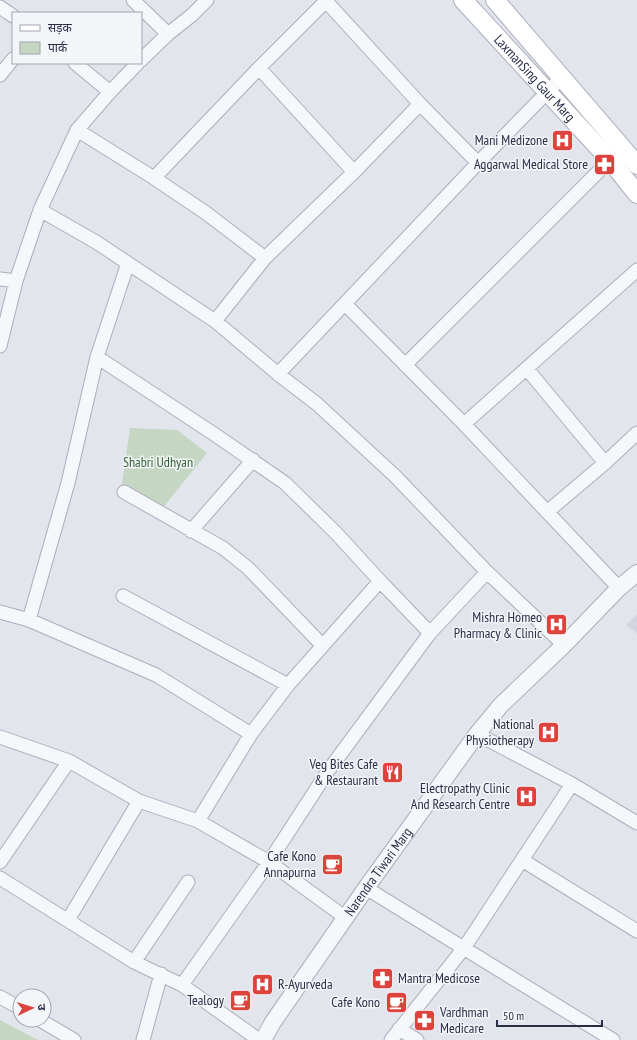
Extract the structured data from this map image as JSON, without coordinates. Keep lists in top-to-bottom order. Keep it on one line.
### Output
{"streets":{"main road":["LaxmanSing Gaur Marg"],"street":["Narendra Tiwari Marg"]},"parks":["Shabri Udhyan"],"places":{"hospital":["Mani Medizone","Mishra Homeo Pharmacy & Clinic","National Physiotherapy","Electropathy Clinic And Research Centre","R-Ayurveda"],"pharmacy":["Aggarwal Medical Store","Mantra Medicose","Vardhman Medicare"],"restaurant":["Veg Bites Cafe & Restaurant"],"cafe":["Cafe Kono Annapurna","Tealogy","Cafe Kono"]},"legend":["सड़क","पार्क"],"scale_bar":"50 m","north":"right"}
